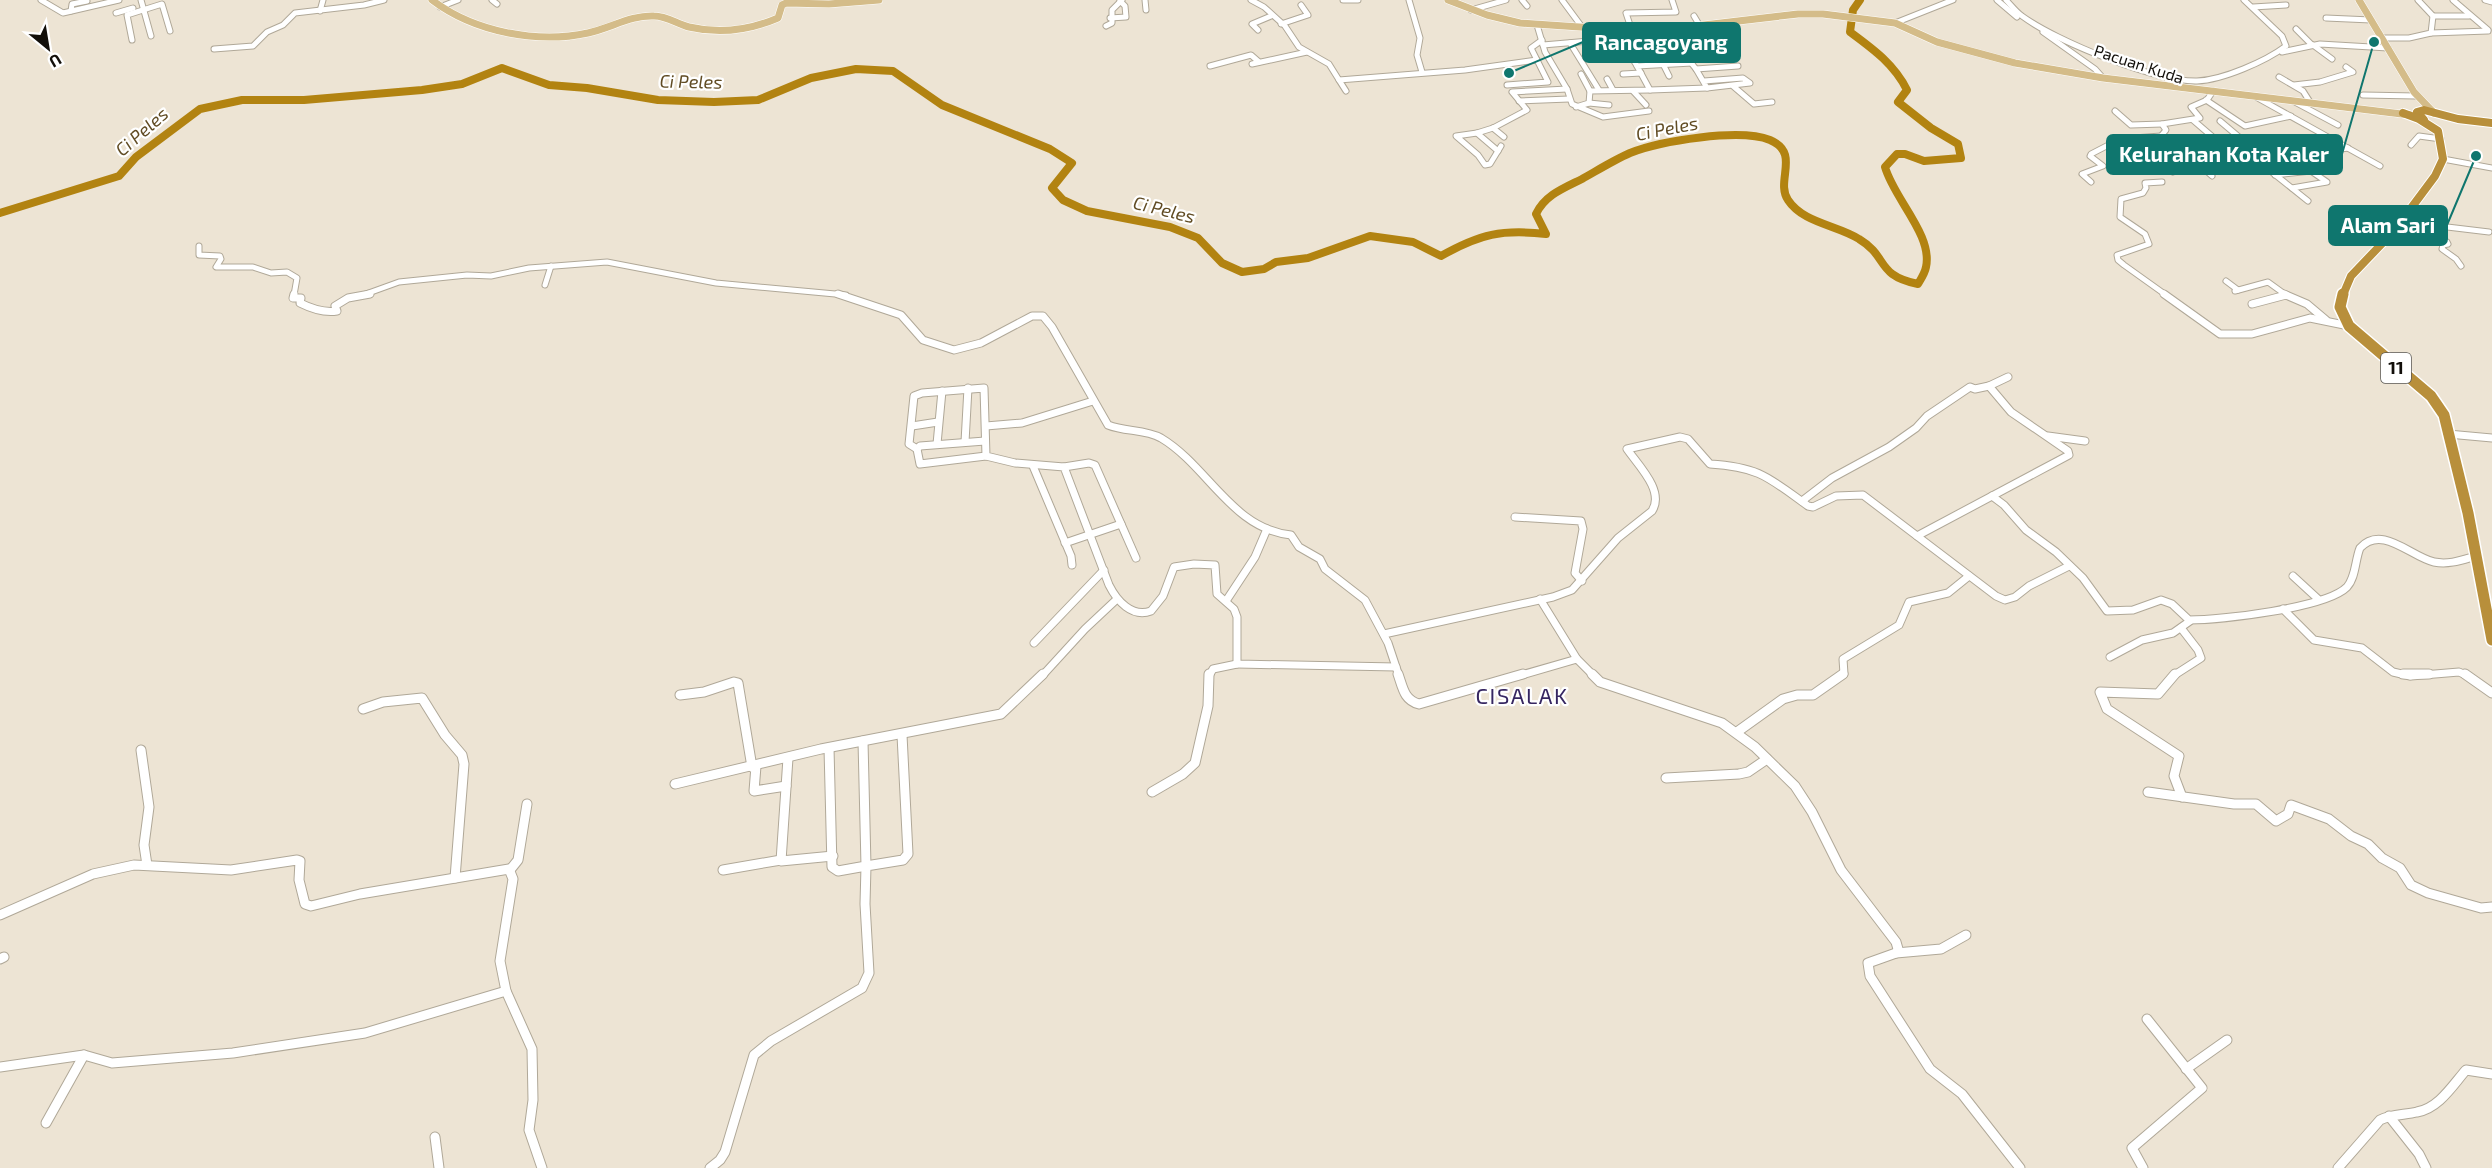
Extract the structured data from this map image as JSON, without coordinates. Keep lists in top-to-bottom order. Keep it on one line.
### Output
{"streets":{"highway":["11"],"street":["Pacuan Kuda"]},"districts":["CISALAK"],"water":["Ci Peles"],"places":["Kelurahan Kota Kaler","Rancagoyang","Alam Sari"],"north":"bottom right"}
